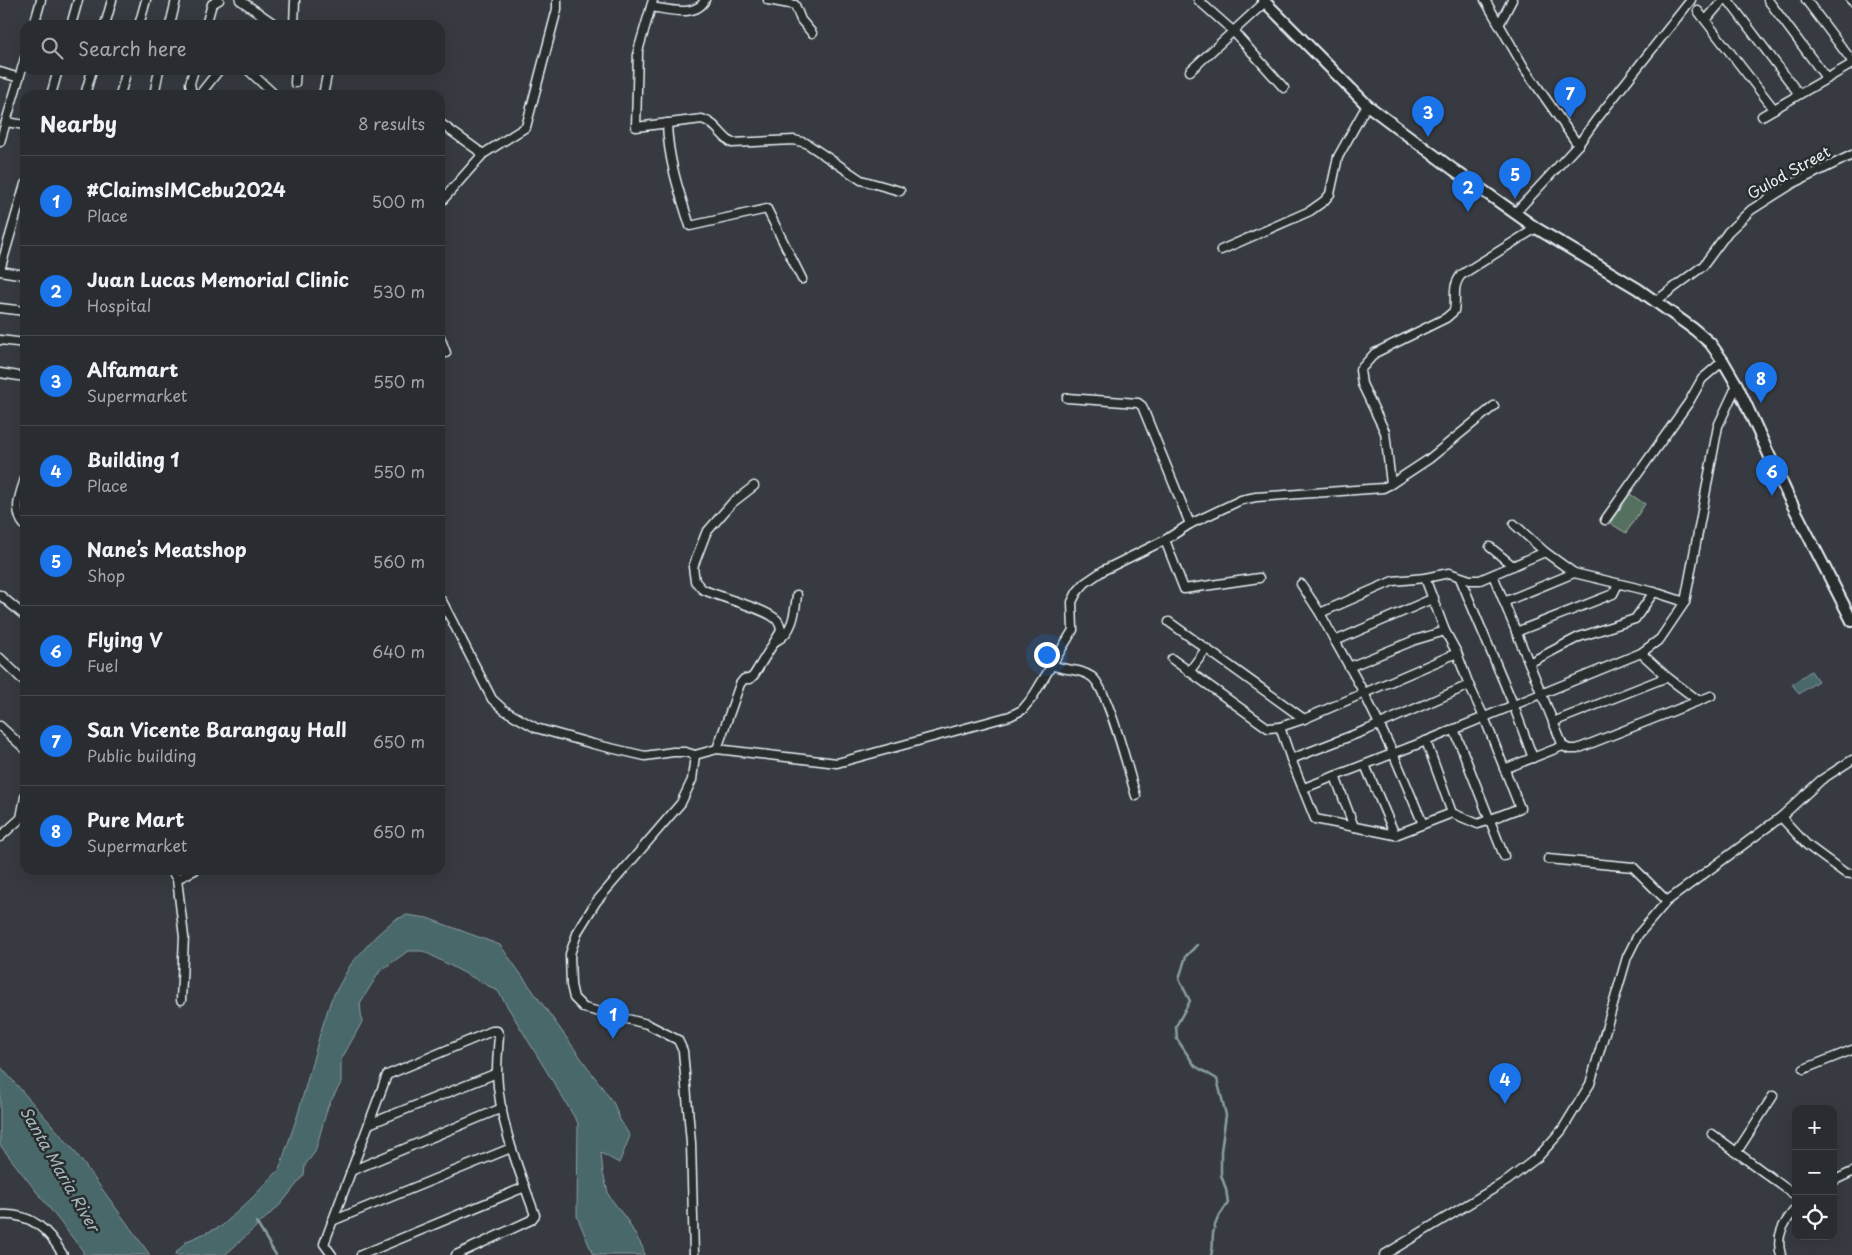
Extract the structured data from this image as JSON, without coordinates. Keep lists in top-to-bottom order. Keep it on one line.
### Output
{"streets":{"street":["Gulod Street"]},"water":["Santa Maria River"],"page":{"search":"Search here","pins":["7","3","5","2","8","6","1","4"],"heading":["Nearby","8 results"],"list":[{"mark":"1","name":"#ClaimsIMCebu2024","note":"Place","value":"500 m"},{"mark":"2","name":"Juan Lucas Memorial Clinic","note":"Hospital","value":"530 m"},{"mark":"3","name":"Alfamart","note":"Supermarket","value":"550 m"},{"mark":"4","name":"Building 1","note":"Place","value":"550 m"},{"mark":"5","name":"Nane’s Meatshop","note":"Shop","value":"560 m"},{"mark":"6","name":"Flying V","note":"Fuel","value":"640 m"},{"mark":"7","name":"San Vicente Barangay Hall","note":"Public building","value":"650 m"},{"mark":"8","name":"Pure Mart","note":"Supermarket","value":"650 m"}],"map_buttons":["+","−"]}}
